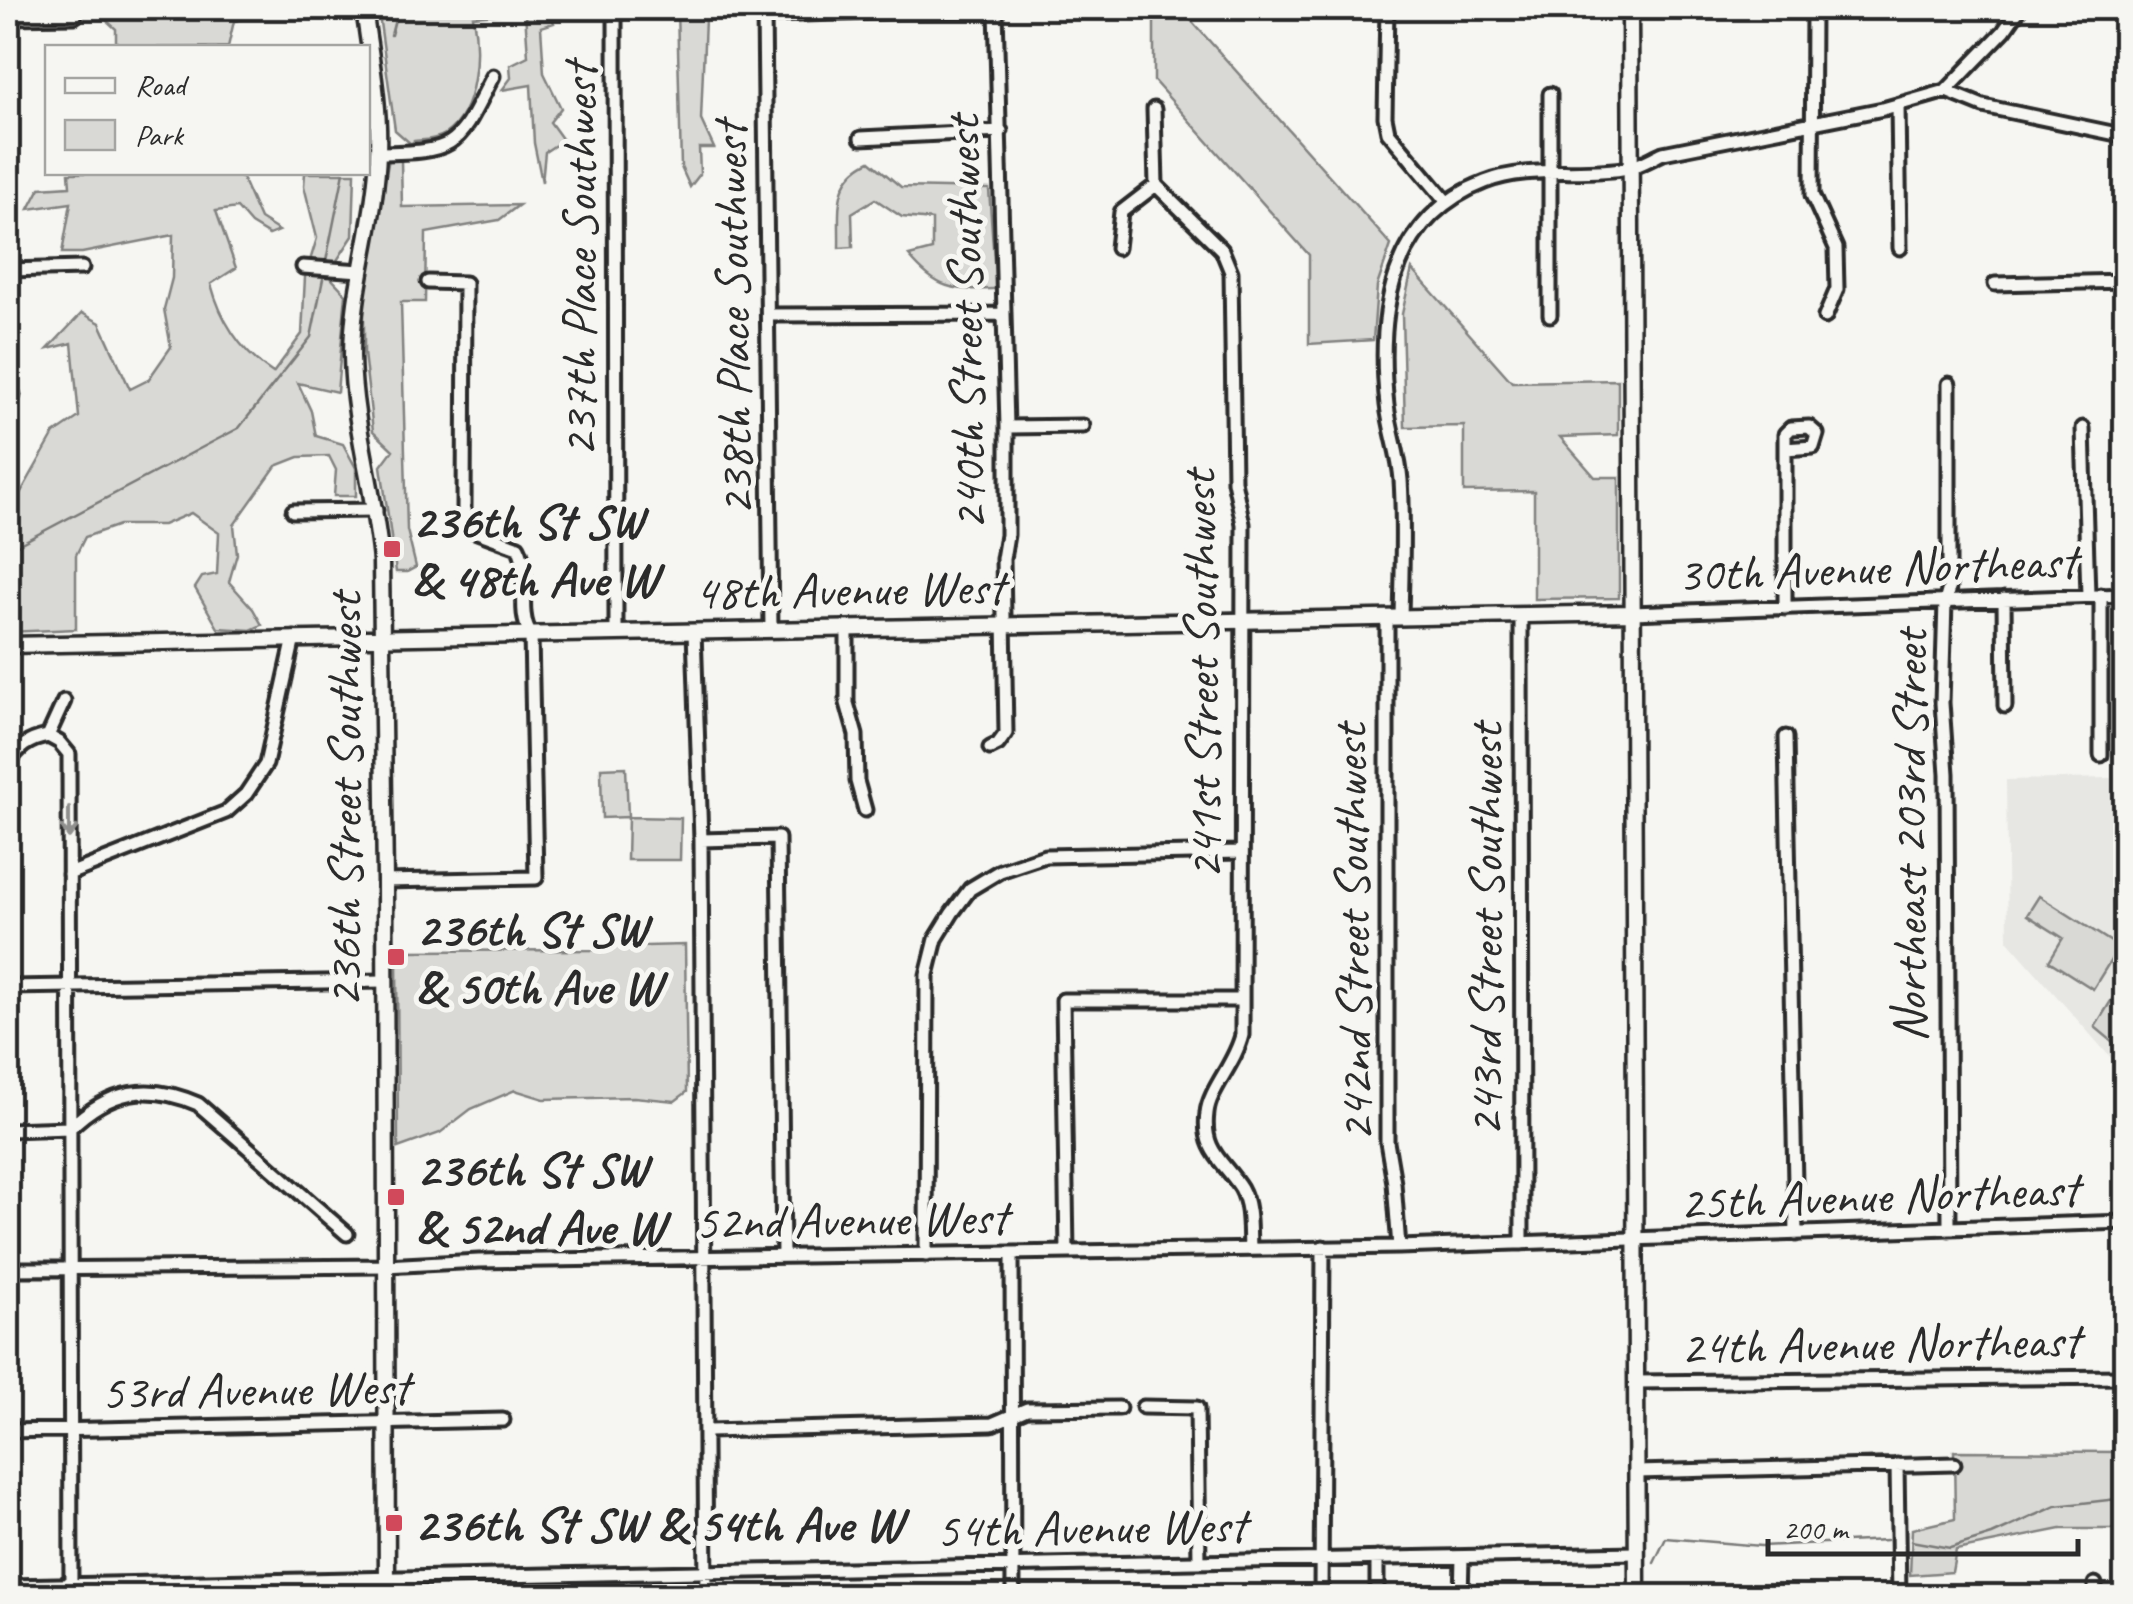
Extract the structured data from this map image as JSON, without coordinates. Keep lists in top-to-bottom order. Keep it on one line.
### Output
{"streets":{"main road":["48th Avenue West","236th Street Southwest"],"street":["237th Place Southwest","238th Place Southwest","240th Street Southwest","30th Avenue Northeast","241st Street Southwest","Northeast 203rd Street","243rd Street Southwest","242nd Street Southwest","25th Avenue Northeast","52nd Avenue West","24th Avenue Northeast","53rd Avenue West","54th Avenue West"]},"crossings":[["237th Place Southwest","48th Avenue West"],["238th Place Southwest","48th Avenue West"],["240th Street Southwest","48th Avenue West"],["30th Avenue Northeast","48th Avenue West"],["30th Avenue Northeast","Northeast 203rd Street"],["48th Avenue West","241st Street Southwest"],["48th Avenue West","236th Street Southwest"],["48th Avenue West","243rd Street Southwest"],["48th Avenue West","242nd Street Southwest"],["241st Street Southwest","52nd Avenue West"],["236th Street Southwest","52nd Avenue West"],["236th Street Southwest","53rd Avenue West"],["236th Street Southwest","54th Avenue West"],["Northeast 203rd Street","25th Avenue Northeast"],["243rd Street Southwest","52nd Avenue West"],["242nd Street Southwest","52nd Avenue West"],["25th Avenue Northeast","52nd Avenue West"]],"places":{"transit":["236th St SW & 48th Ave W","236th St SW & 50th Ave W","236th St SW & 52nd Ave W","236th St SW & 54th Ave W"]},"legend":["Road","Park"],"scale_bar":"200 m"}
